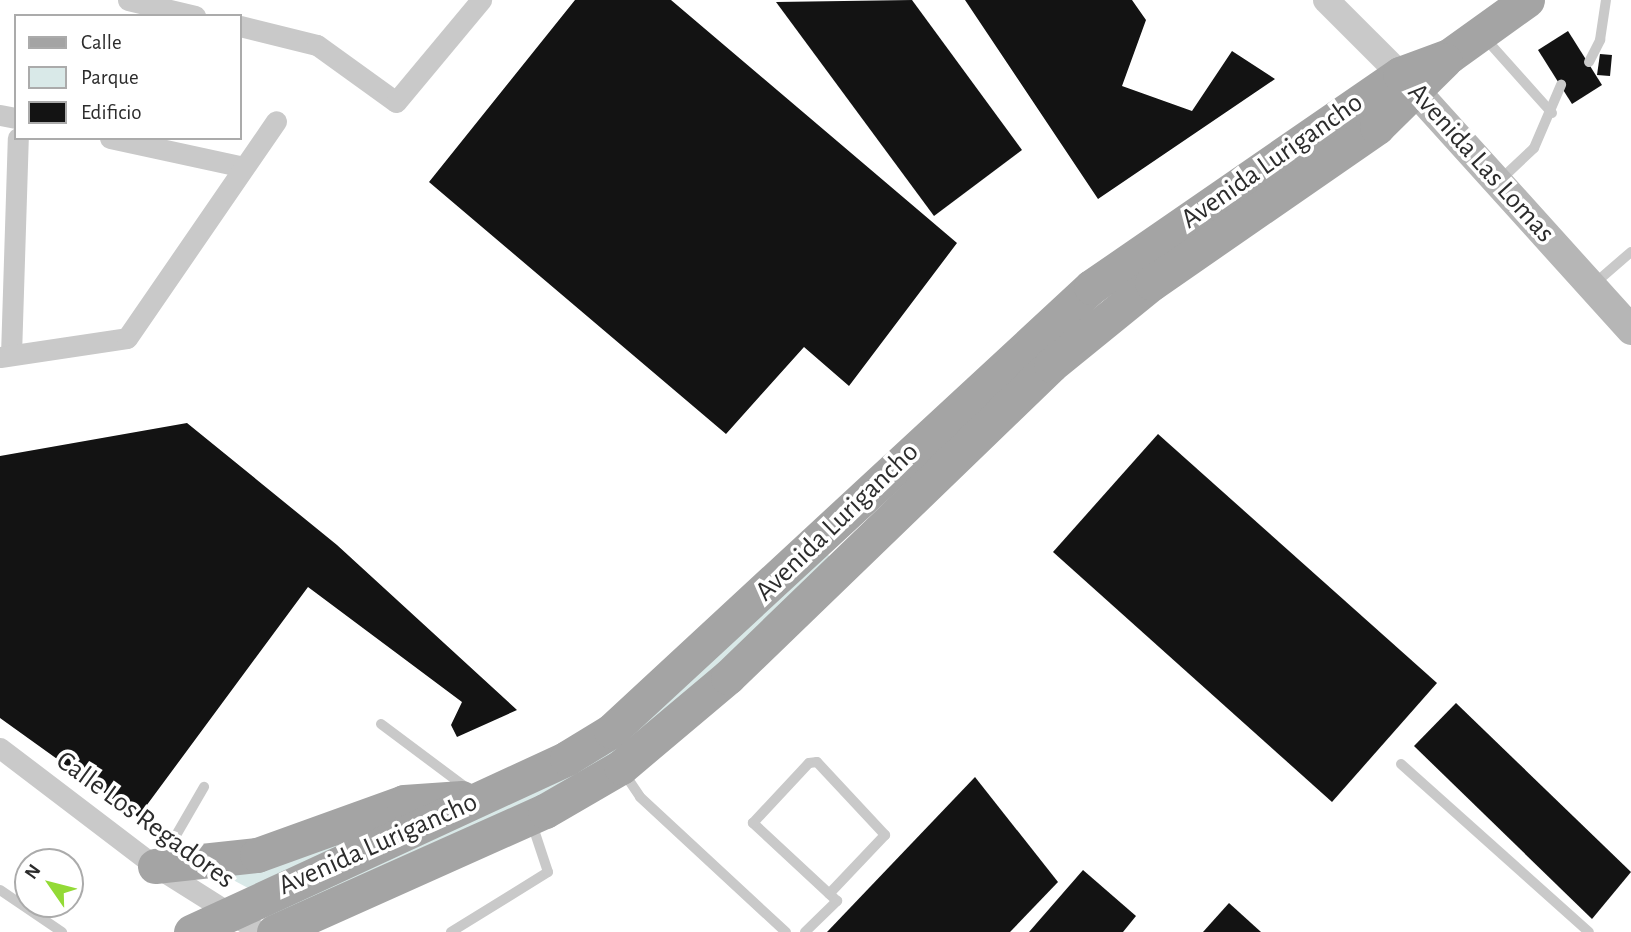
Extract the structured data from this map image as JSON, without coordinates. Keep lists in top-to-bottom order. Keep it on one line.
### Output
{"streets":{"main road":["Avenida Lurigancho","Avenida Las Lomas"],"street":["Calle Los Regadores"]},"crossings":[["Avenida Lurigancho","Avenida Las Lomas"],["Avenida Lurigancho","Calle Los Regadores"]],"legend":["Calle","Parque","Edificio"],"north":"top left"}
